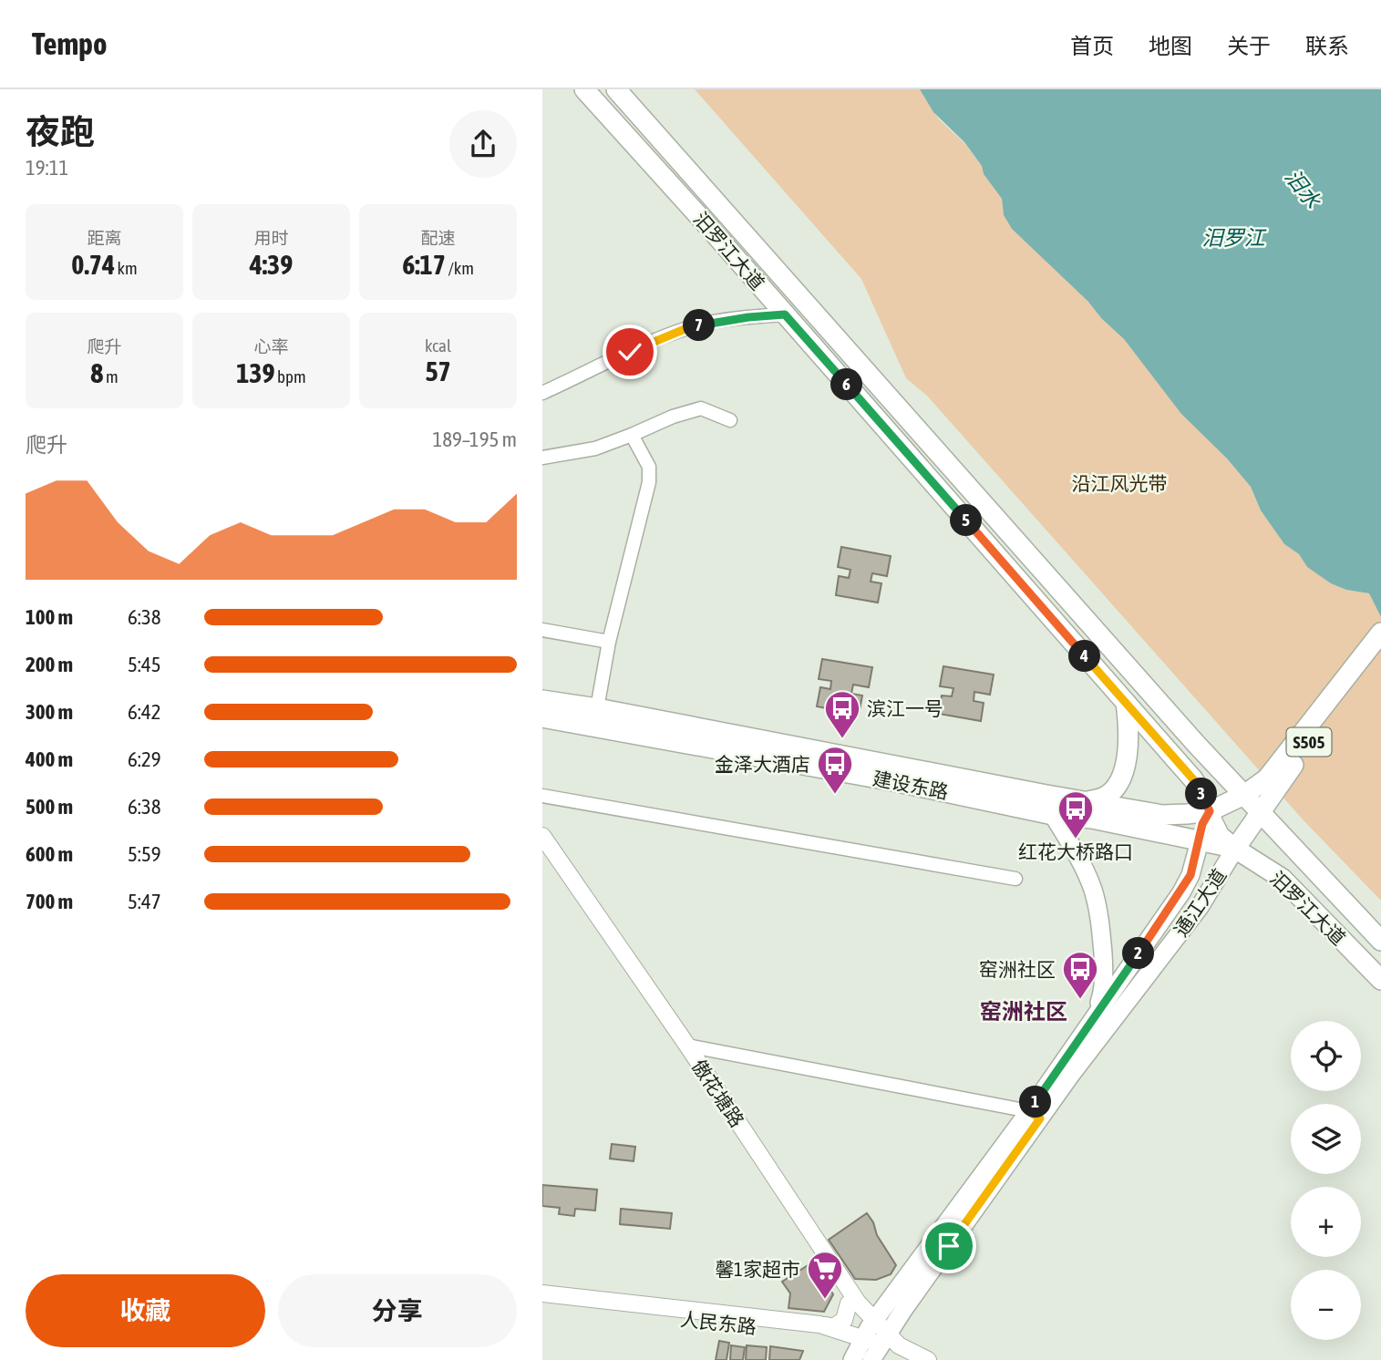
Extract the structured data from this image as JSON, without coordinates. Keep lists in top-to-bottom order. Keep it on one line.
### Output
{"streets":{"main road":["汨罗江大道","S505","建设东路","通江大道"],"street":["傲花塘路","人民东路"]},"crossings":[["汨罗江大道","S505"],["汨罗江大道","建设东路"],["汨罗江大道","通江大道"],["S505","建设东路"],["S505","通江大道"],["建设东路","通江大道"],["通江大道","傲花塘路"],["通江大道","人民东路"],["傲花塘路","人民东路"]],"districts":["窑洲社区"],"water":["汨水","汨罗江"],"parks":["沿江风光带"],"places":{"bus stop":["滨江一号","金泽大酒店","红花大桥路口","窑洲社区"],"supermarket":["馨1家超市"]},"page":{"header":"Tempo","nav":["首页","地图","关于","联系"],"heading":["夜跑","19:11"],"stats":[["距离","0.74 km"],["用时","4:39"],["配速","6:17 /km"],["爬升","8 m"],["心率","139 bpm"],["kcal","57"]],"pins":["7","6","5","4","3","2","1"],"chart":["爬升","189–195 m"],"list":[{"name":"100 m","note":"6:38"},{"name":"200 m","note":"5:45"},{"name":"300 m","note":"6:42"},{"name":"400 m","note":"6:29"},{"name":"500 m","note":"6:38"},{"name":"600 m","note":"5:59"},{"name":"700 m","note":"5:47"}],"map_buttons":["+","−"],"buttons":["收藏","分享"]}}
